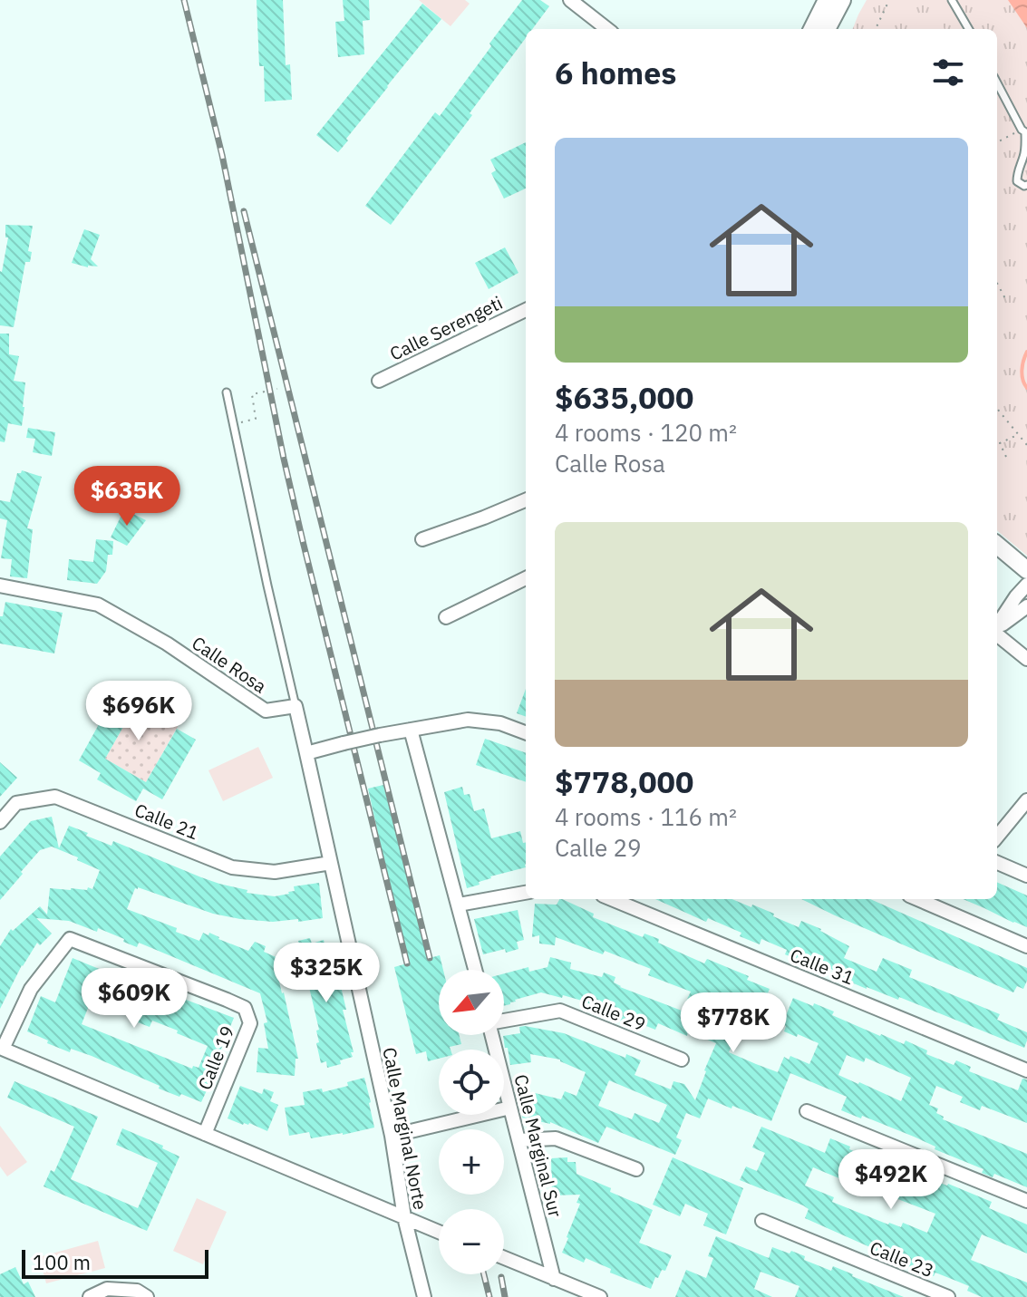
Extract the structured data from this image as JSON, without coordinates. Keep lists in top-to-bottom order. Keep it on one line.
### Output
{"streets":{"street":["Calle Serengeti","Calle Rosa","Calle 21","Calle 31","Calle 29","Calle 19","Calle Marginal Norte","Calle Marginal Sur","Calle 23"]},"crossings":[["Calle 21","Calle Marginal Norte"]],"scale_bar":"100 m","north":"bottom left","page":{"heading":"6 homes","list":[{"name":"$635,000","note":"4 rooms · 120 m² · Calle Rosa"},{"name":"$778,000","note":"4 rooms · 116 m² · Calle 29"}],"price":["$635K","$696K","$325K","$609K","$778K","$492K"],"map_buttons":["+","−"],"scale":"100 m"}}
